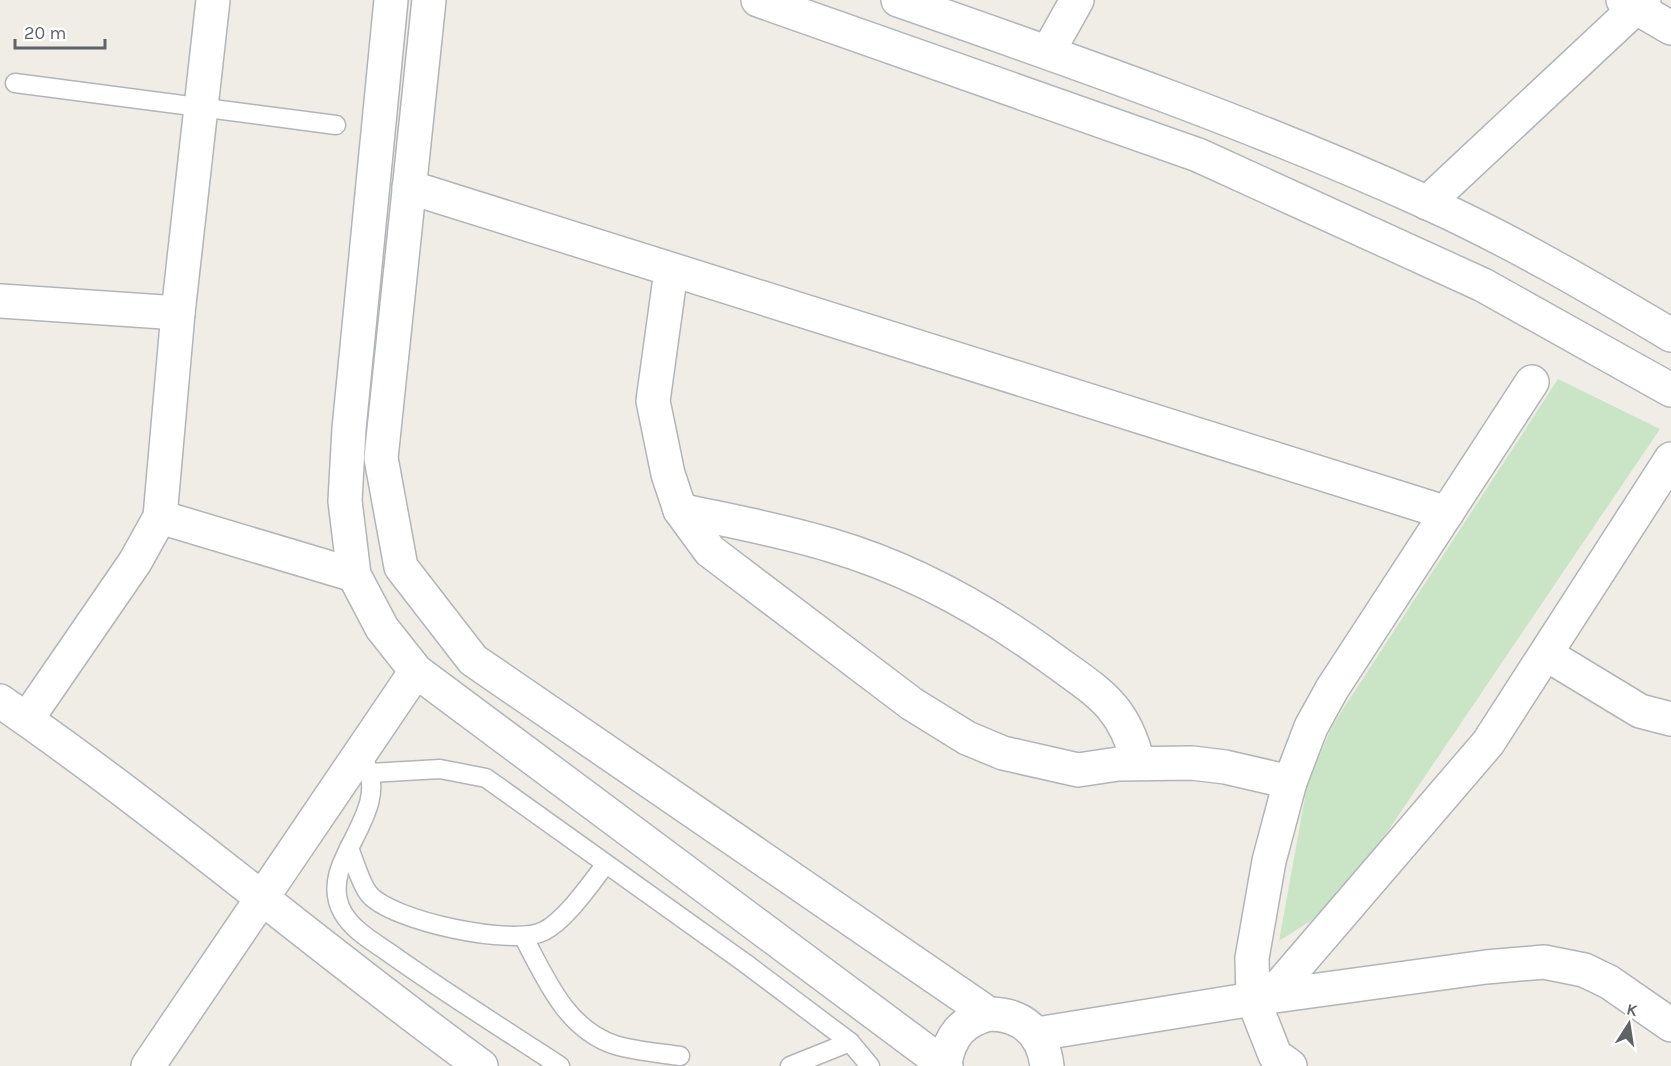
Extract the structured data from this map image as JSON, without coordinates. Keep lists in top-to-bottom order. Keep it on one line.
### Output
{"scale_bar":"20 m","north":"top"}
